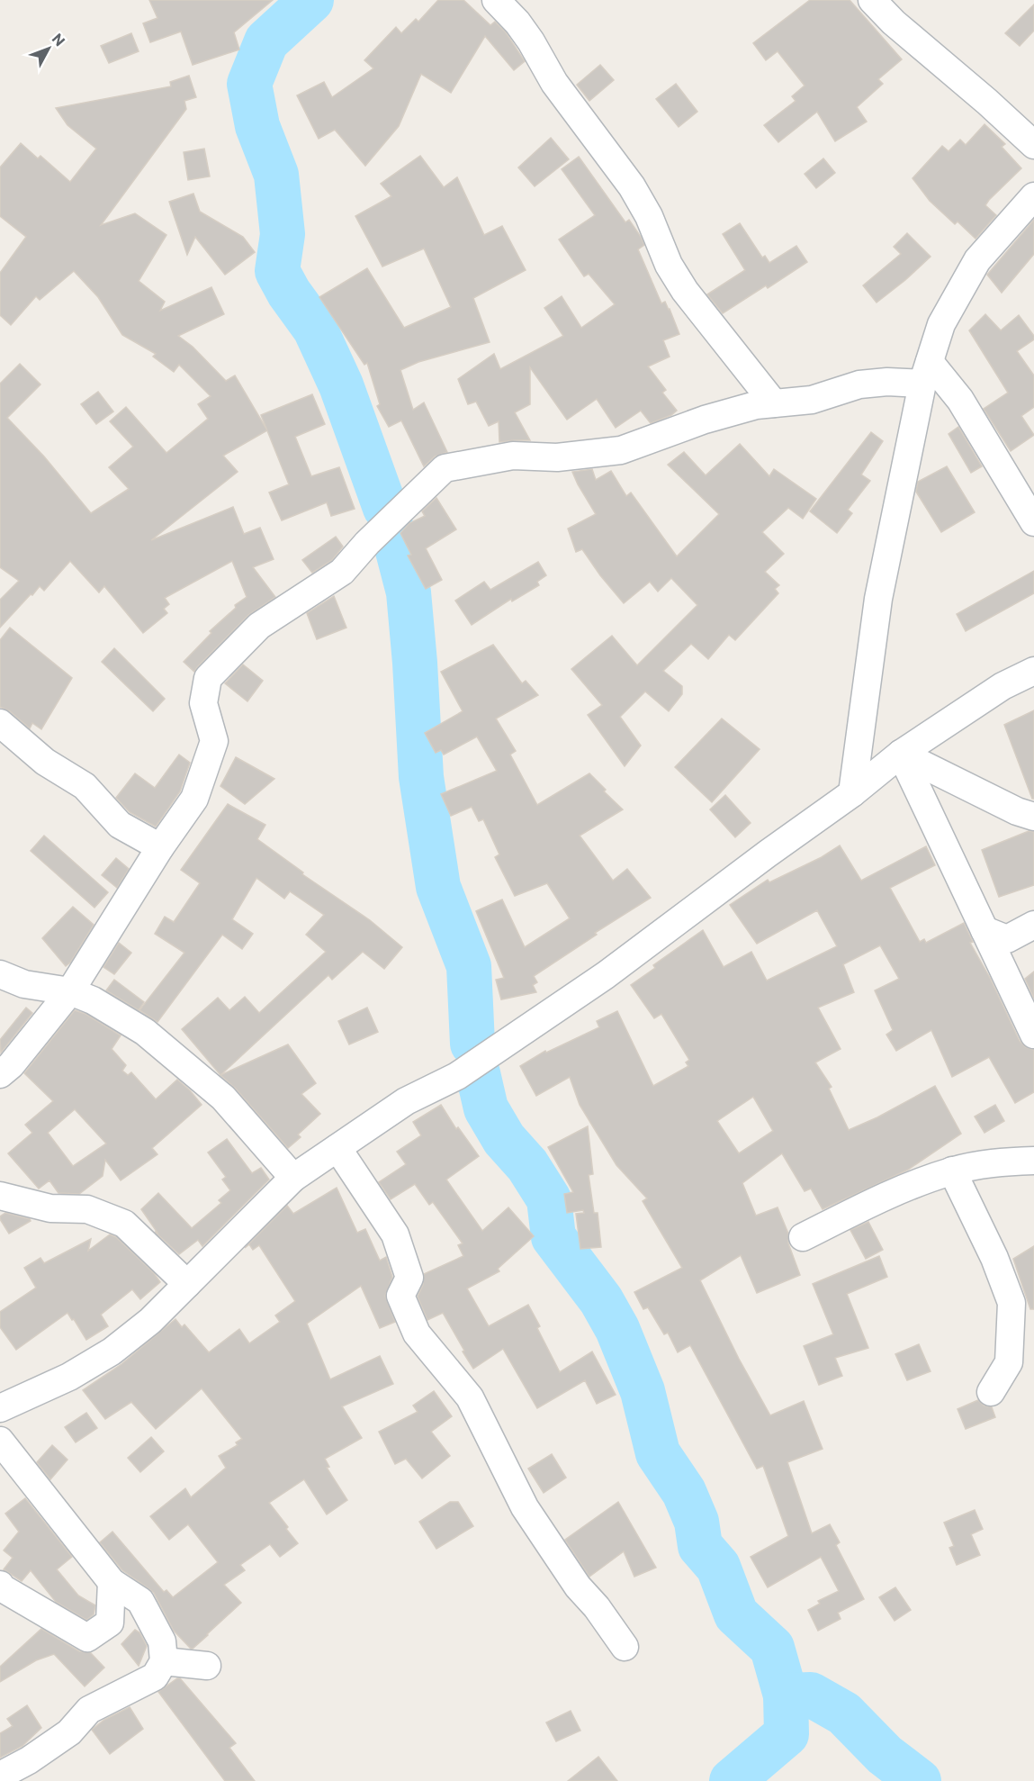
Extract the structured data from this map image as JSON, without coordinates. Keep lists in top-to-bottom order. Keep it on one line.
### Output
{"north":"top right"}
